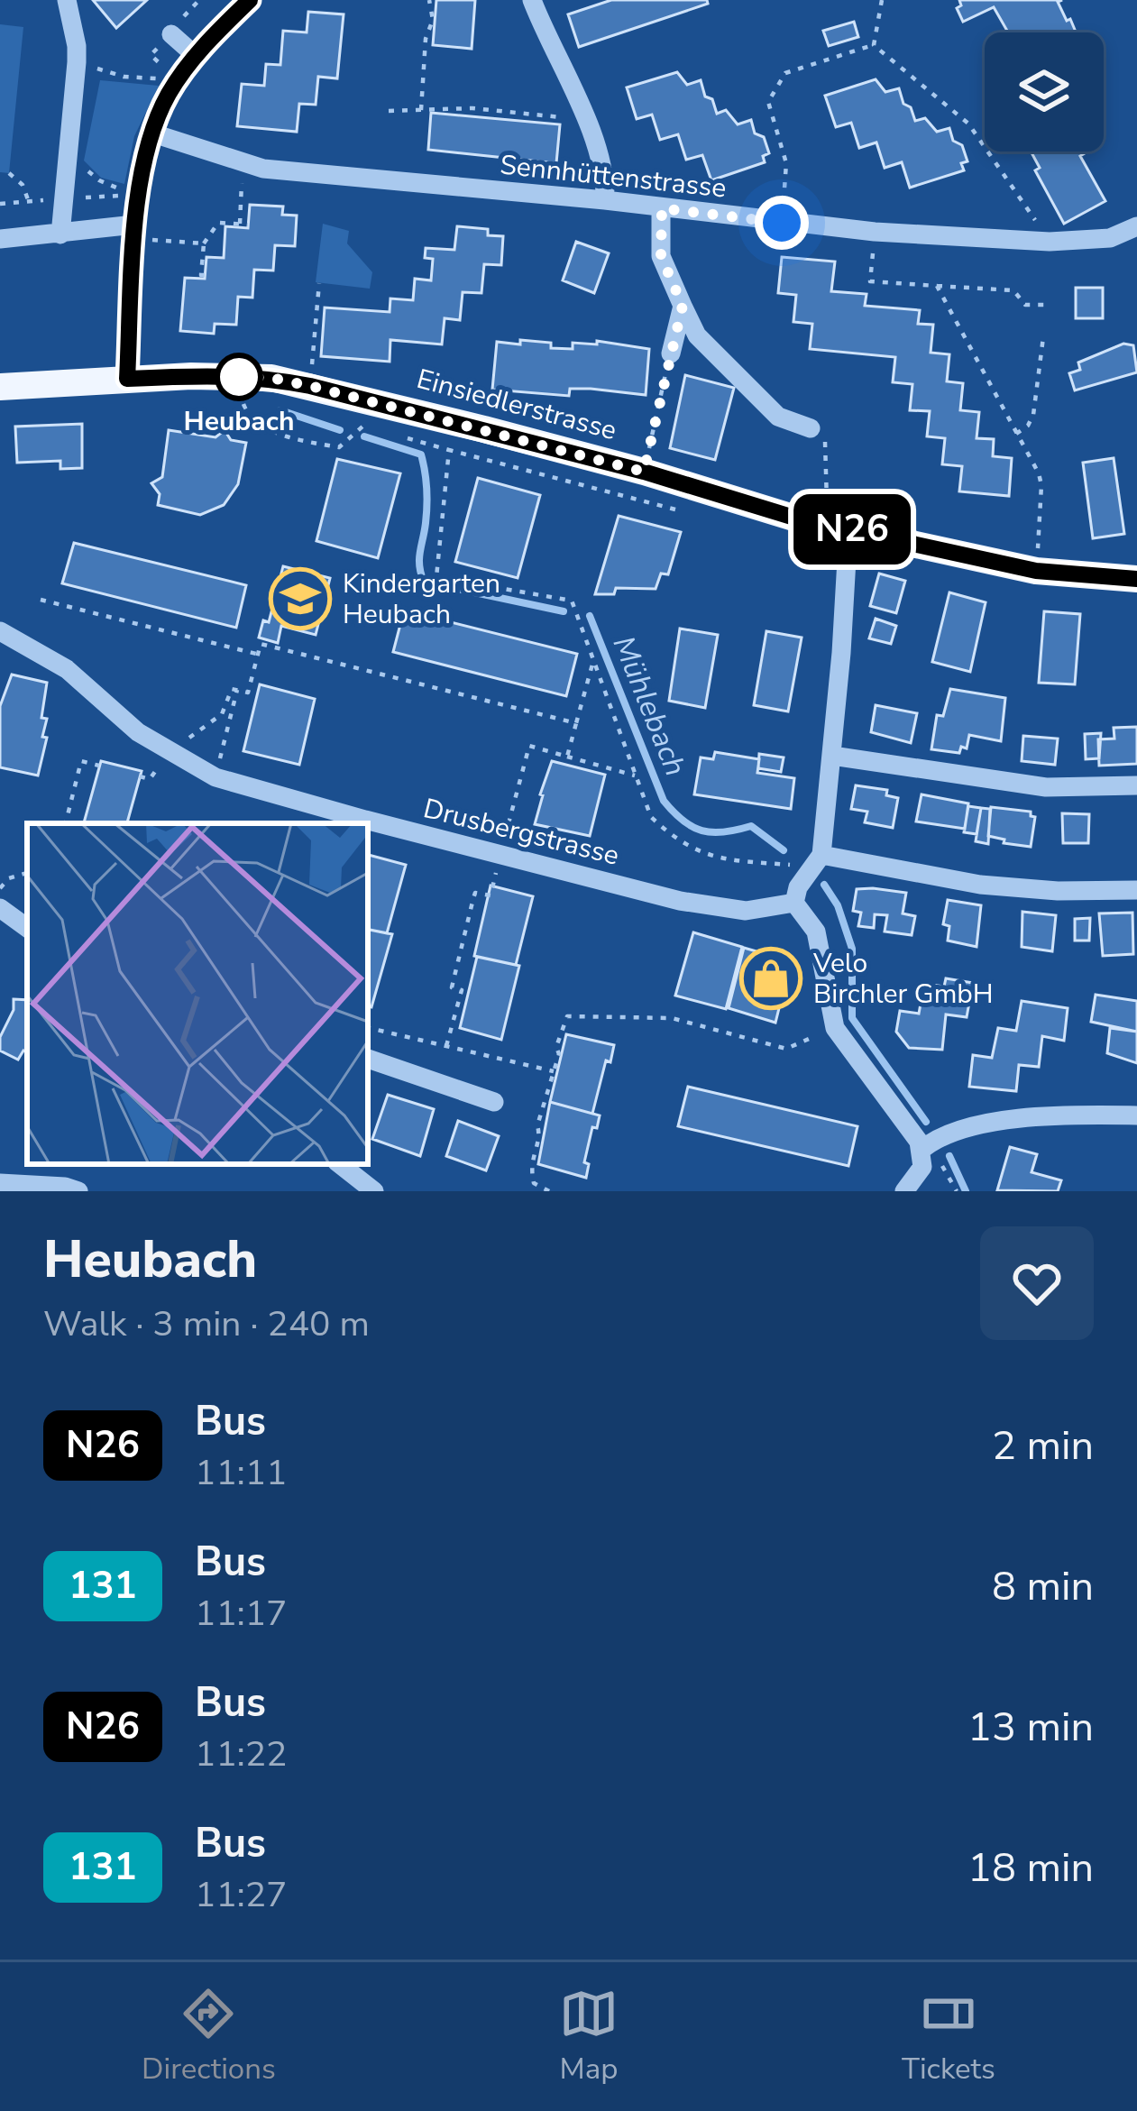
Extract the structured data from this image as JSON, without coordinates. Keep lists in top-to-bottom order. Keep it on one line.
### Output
{"streets":{"main road":["Einsiedlerstrasse"],"street":["Sennhüttenstrasse","Drusbergstrasse"]},"water":["Mühlebach"],"places":{"other":["Heubach"],"school or university":["Kindergarten Heubach"],"shop":["Velo Birchler GmbH"]},"lines":["bus line N26"],"page":{"on_map":"N26","heading":["Heubach","Walk · 3 min · 240 m"],"list":[{"mark":"N26","name":"Bus","note":"11:11","value":"2 min"},{"mark":"131","name":"Bus","note":"11:17","value":"8 min"},{"mark":"N26","name":"Bus","note":"11:22","value":"13 min"},{"mark":"131","name":"Bus","note":"11:27","value":"18 min"}],"tabs":["Directions","Map","Tickets"]}}
